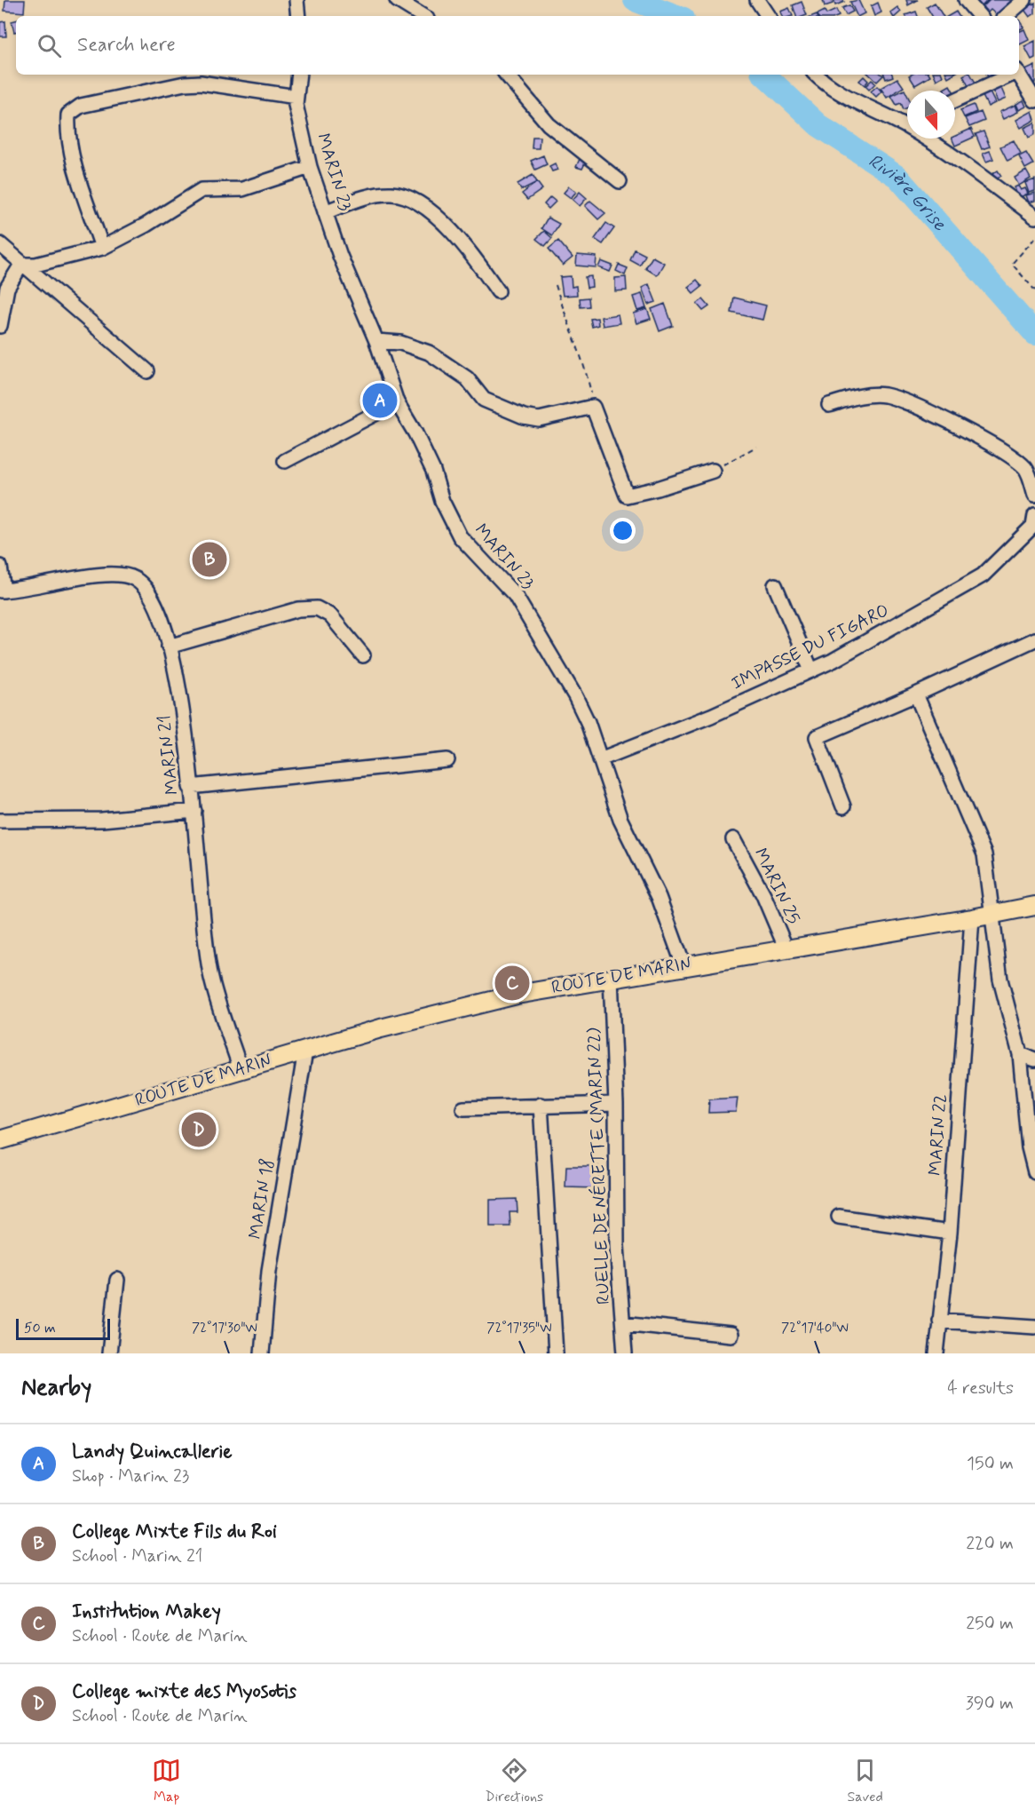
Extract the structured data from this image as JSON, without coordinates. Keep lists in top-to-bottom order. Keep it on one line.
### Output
{"streets":{"main road":["ROUTE DE MARIN"],"street":["MARIN 23","IMPASSE DU FIGARO","MARIN 21","MARIN 25","MARIN 22","RUELLE DE NÉRETTE (MARIN 22)","MARIN 18"]},"crossings":[["MARIN 23","IMPASSE DU FIGARO"],["MARIN 23","ROUTE DE MARIN"],["MARIN 21","ROUTE DE MARIN"],["MARIN 25","ROUTE DE MARIN"],["ROUTE DE MARIN","MARIN 22"],["ROUTE DE MARIN","RUELLE DE NÉRETTE (MARIN 22)"],["ROUTE DE MARIN","MARIN 18"]],"water":["Rivière Grise"],"scale_bar":"50 m","north":"bottom","page":{"search":"Search here","pins":["A","B","C","D"],"scale":"50 m","heading":["Nearby","4 results"],"list":[{"mark":"A","name":"Landy Quincallerie","note":"Shop · Marin 23","value":"150 m"},{"mark":"B","name":"College Mixte Fils du Roi","note":"School · Marin 21","value":"220 m"},{"mark":"C","name":"Institution Makey","note":"School · Route de Marin","value":"250 m"},{"mark":"D","name":"College mixte des Myosotis","note":"School · Route de Marin","value":"390 m"}],"nav":["Map","Directions","Saved"]},"coordinates":["72°17'30\"W","72°17'35\"W","72°17'40\"W"]}
